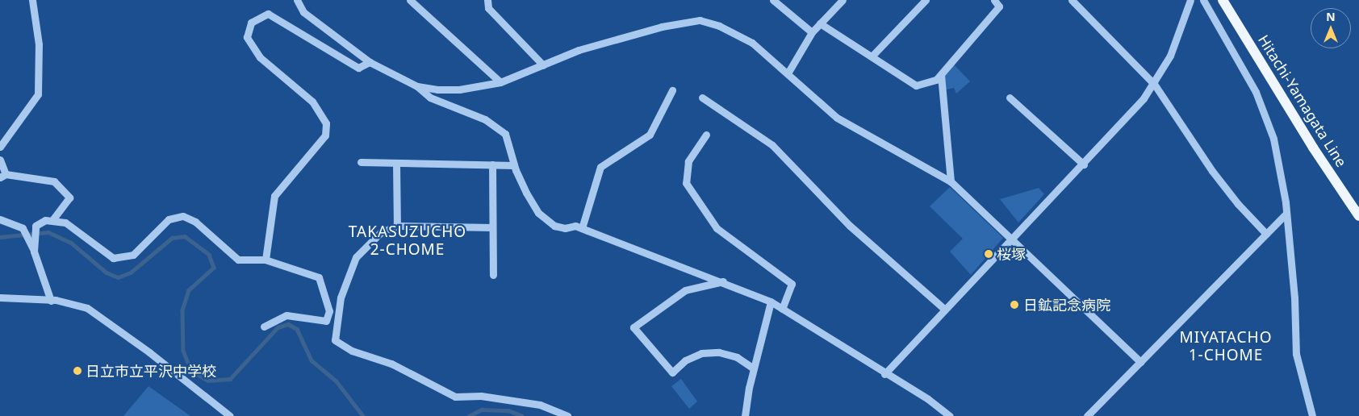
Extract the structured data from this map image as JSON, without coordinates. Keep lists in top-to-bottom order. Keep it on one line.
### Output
{"streets":{"main road":["Hitachi-Yamagata Line"]},"districts":["TAKASUZUCHO 2-CHOME","MIYATACHO 1-CHOME"],"places":["桜塚","日鉱記念病院","日立市立平沢中学校"],"north":"top"}
